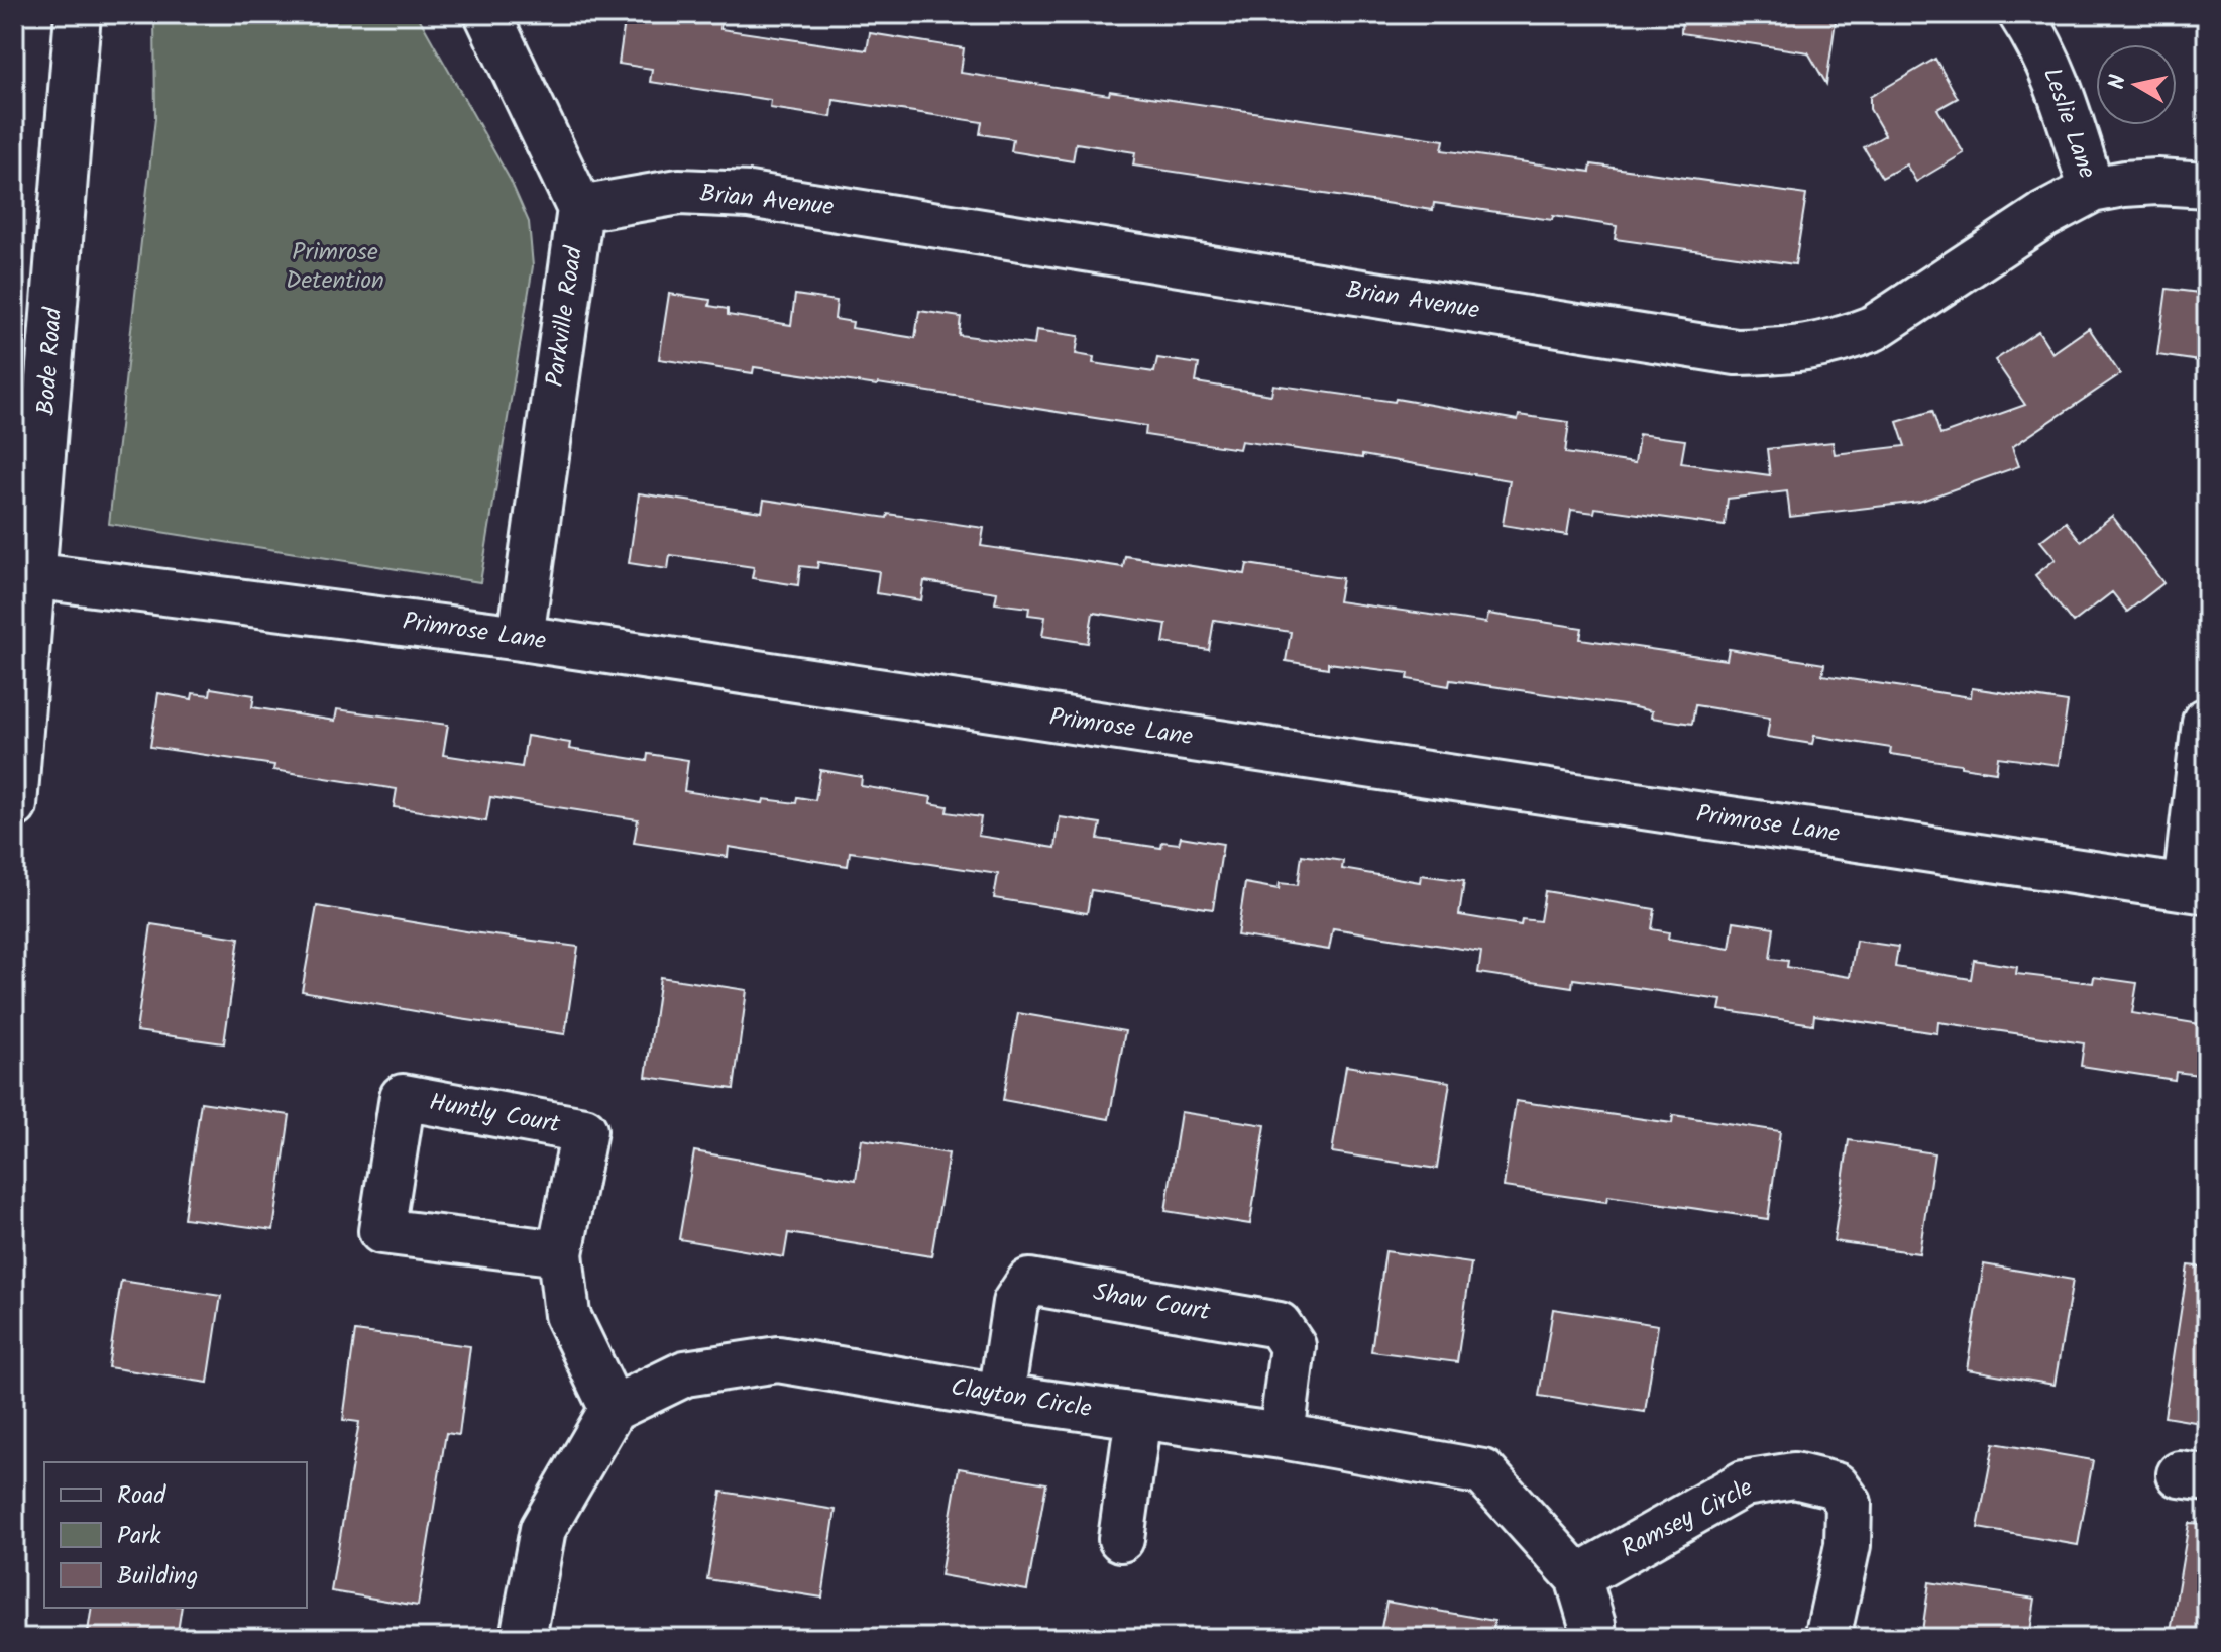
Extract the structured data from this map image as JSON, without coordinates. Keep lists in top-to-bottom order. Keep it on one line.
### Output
{"streets":{"street":["Leslie Lane","Brian Avenue","Parkville Road","Bode Road","Primrose Lane","Huntly Court","Shaw Court","Clayton Circle","Ramsey Circle"]},"crossings":[["Leslie Lane","Brian Avenue"],["Brian Avenue","Parkville Road"],["Parkville Road","Primrose Lane"],["Bode Road","Primrose Lane"],["Huntly Court","Clayton Circle"],["Shaw Court","Clayton Circle"],["Clayton Circle","Ramsey Circle"]],"parks":["Primrose Detention"],"legend":["Road","Park","Building"],"north":"left"}
